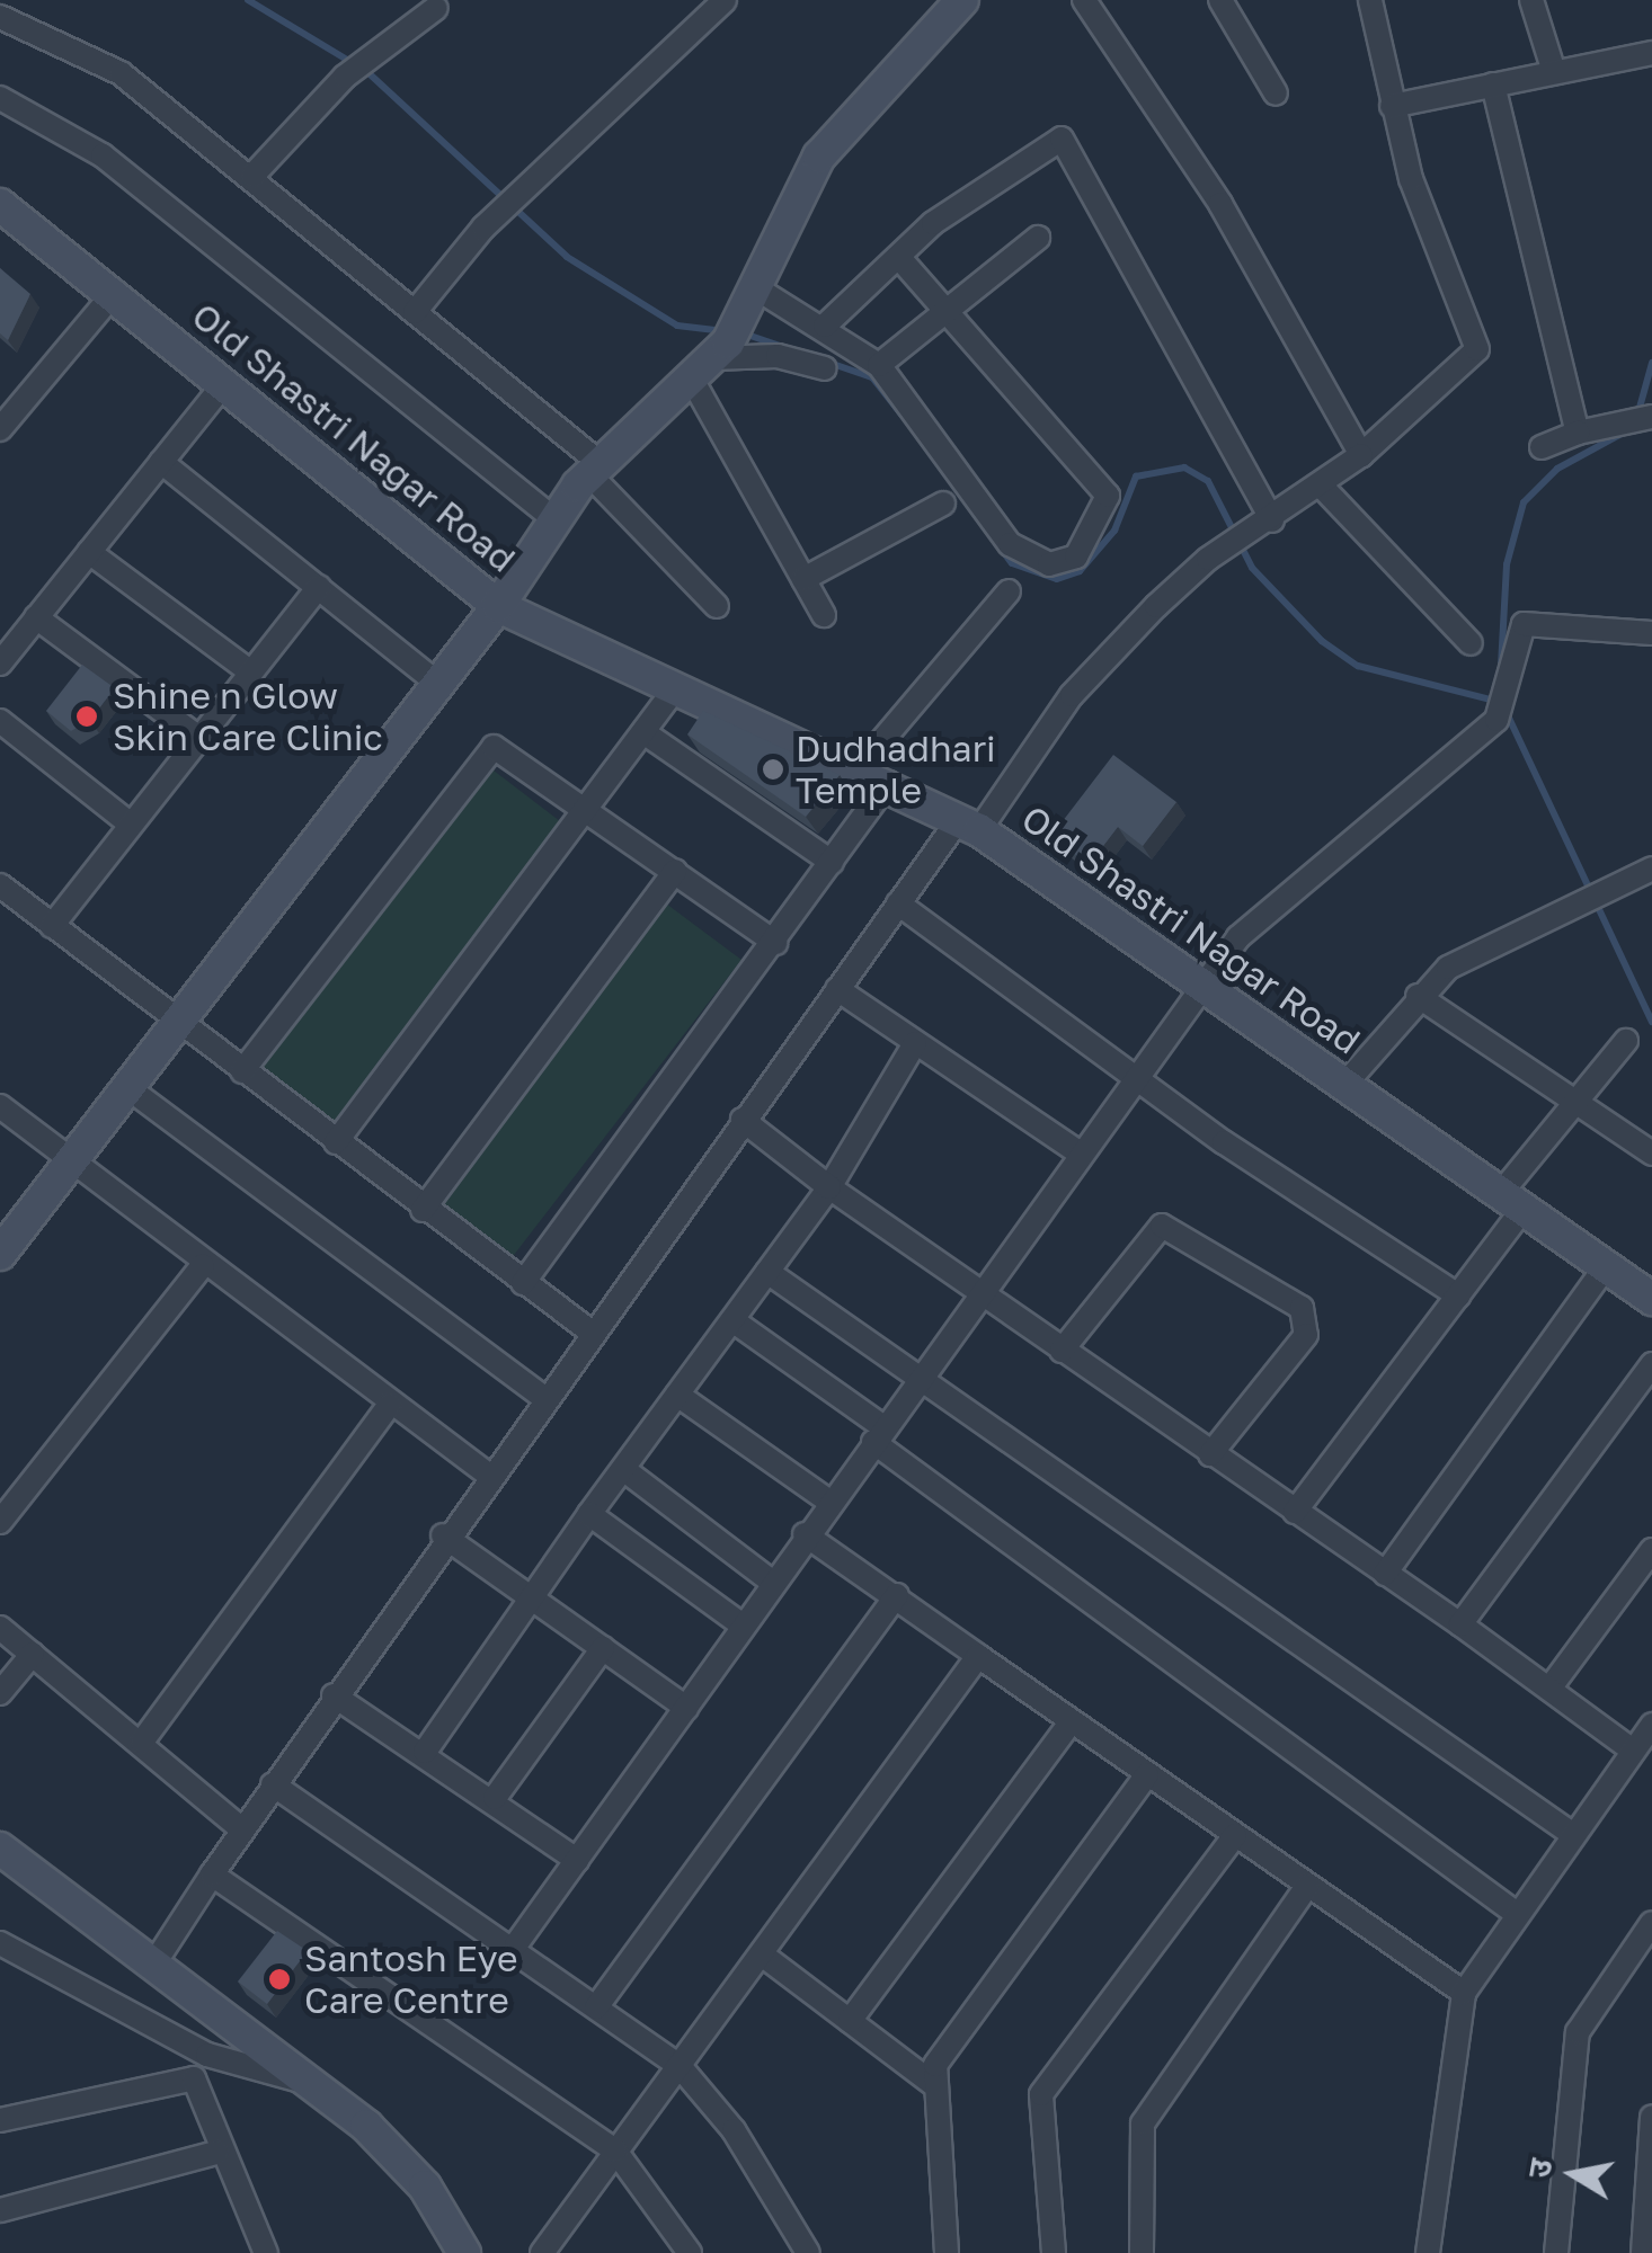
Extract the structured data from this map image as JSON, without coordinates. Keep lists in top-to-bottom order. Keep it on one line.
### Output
{"streets":{"street":["Old Shastri Nagar Road"]},"places":["Shine n Glow Skin Care Clinic","Dudhadhari Temple","Santosh Eye Care Centre"],"north":"left"}
